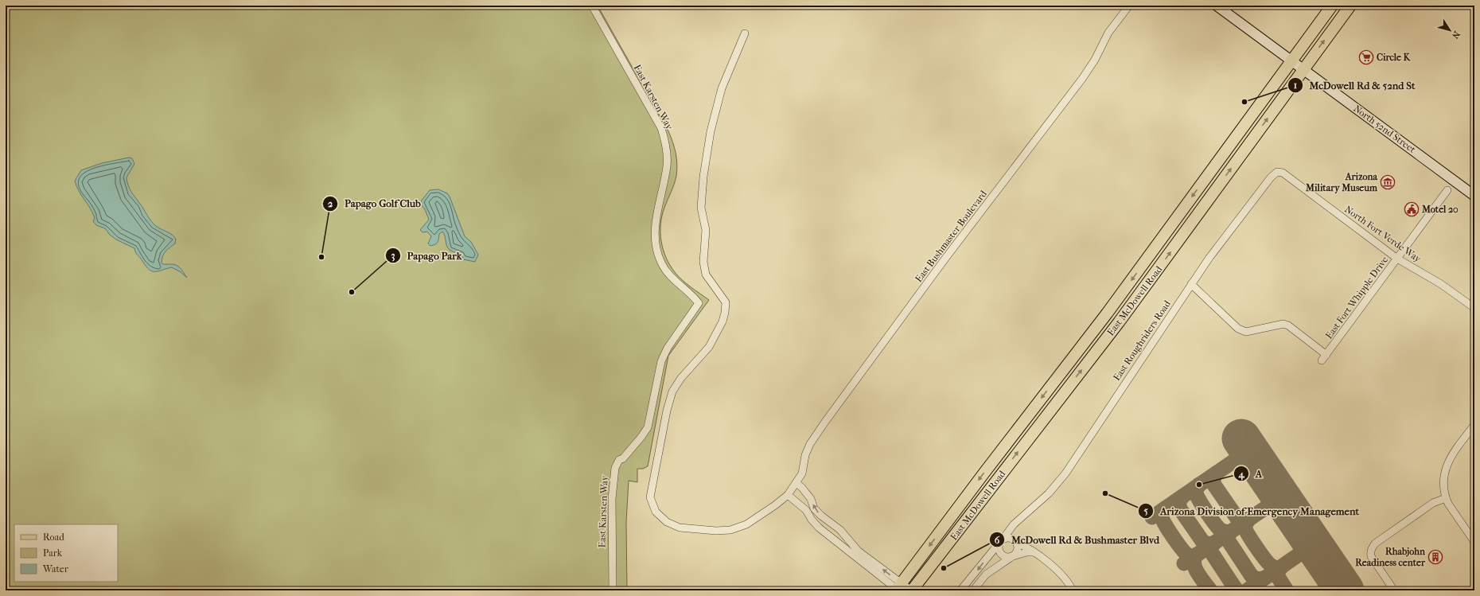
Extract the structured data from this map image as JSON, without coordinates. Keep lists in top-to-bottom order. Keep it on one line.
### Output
{"streets":{"main road":["North 52nd Street","East McDowell Road"],"street":["East Karsten Way","North Fort Verde Way","East Bushmaster Boulevard","East Fort Whipple Drive","East Roughriders Road"]},"crossings":[["North 52nd Street","East McDowell Road"],["North Fort Verde Way","East Fort Whipple Drive"],["North Fort Verde Way","East Roughriders Road"],["East Fort Whipple Drive","East Roughriders Road"]],"places":{"supermarket":["Circle K"],"other":["McDowell Rd & 52nd St","Papago Golf Club","Papago Park","A","Arizona Division of Emergency Management","McDowell Rd & Bushmaster Blvd"],"museum":["Arizona Military Museum"],"public building":["Motel 20"],"building":["Rhabjohn Readiness center"]},"legend":["Road","Park","Water"],"north":"bottom right"}
